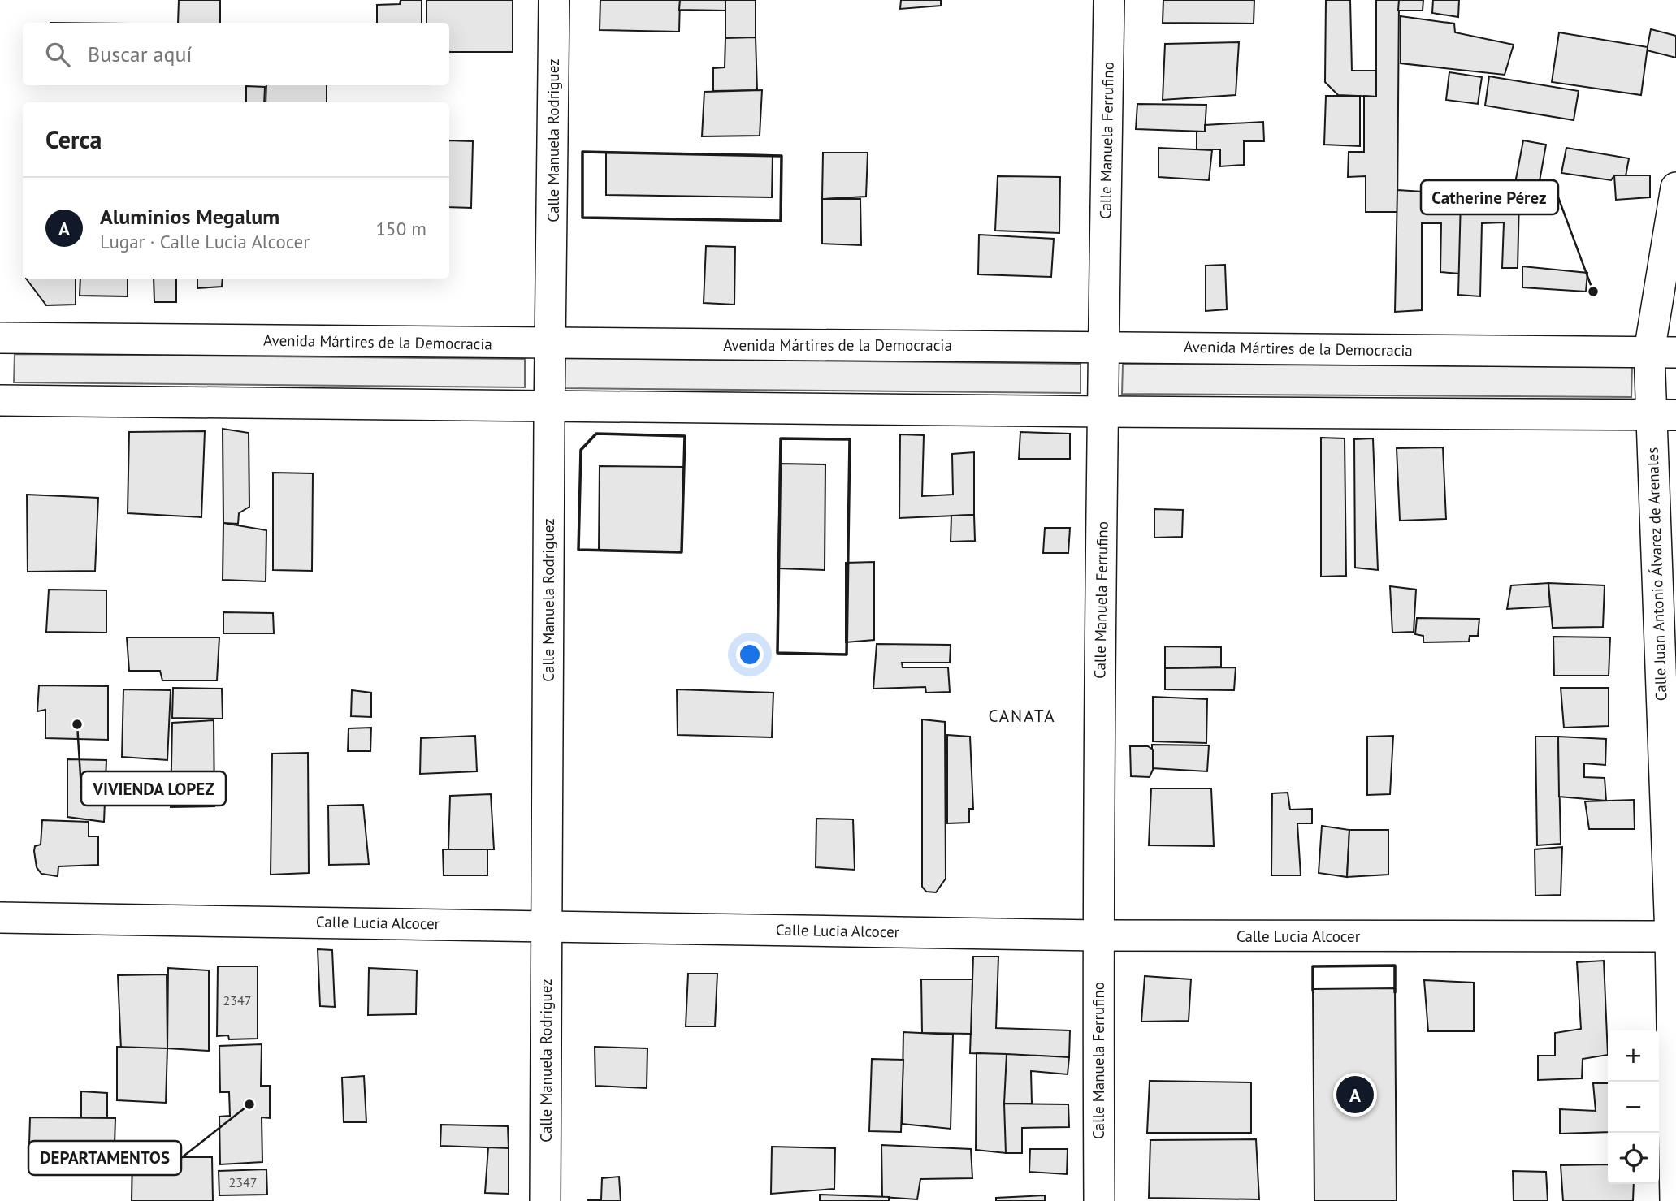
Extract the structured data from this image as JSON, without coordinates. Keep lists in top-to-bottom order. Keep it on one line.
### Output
{"streets":{"street":["Calle Manuela Rodriguez","Calle Manuela Ferrufino","Avenida Mártires de la Democracia","Calle Juan Antonio Álvarez de Arenales","Calle Lucia Alcocer"]},"crossings":[["Calle Manuela Rodriguez","Avenida Mártires de la Democracia"],["Calle Manuela Rodriguez","Calle Lucia Alcocer"],["Calle Manuela Ferrufino","Avenida Mártires de la Democracia"],["Calle Manuela Ferrufino","Calle Lucia Alcocer"],["Avenida Mártires de la Democracia","Calle Juan Antonio Álvarez de Arenales"],["Calle Juan Antonio Álvarez de Arenales","Calle Lucia Alcocer"]],"districts":["CANATA"],"places":["Catherine Pérez","VIVIENDA LOPEZ","DEPARTAMENTOS"],"house_numbers":["2347","2347"],"page":{"search":"Buscar aquí","heading":"Cerca","list":[{"mark":"A","name":"Aluminios Megalum","note":"Lugar · Calle Lucia Alcocer","value":"150 m"}],"map_buttons":["+","−"],"pins":"A"}}
